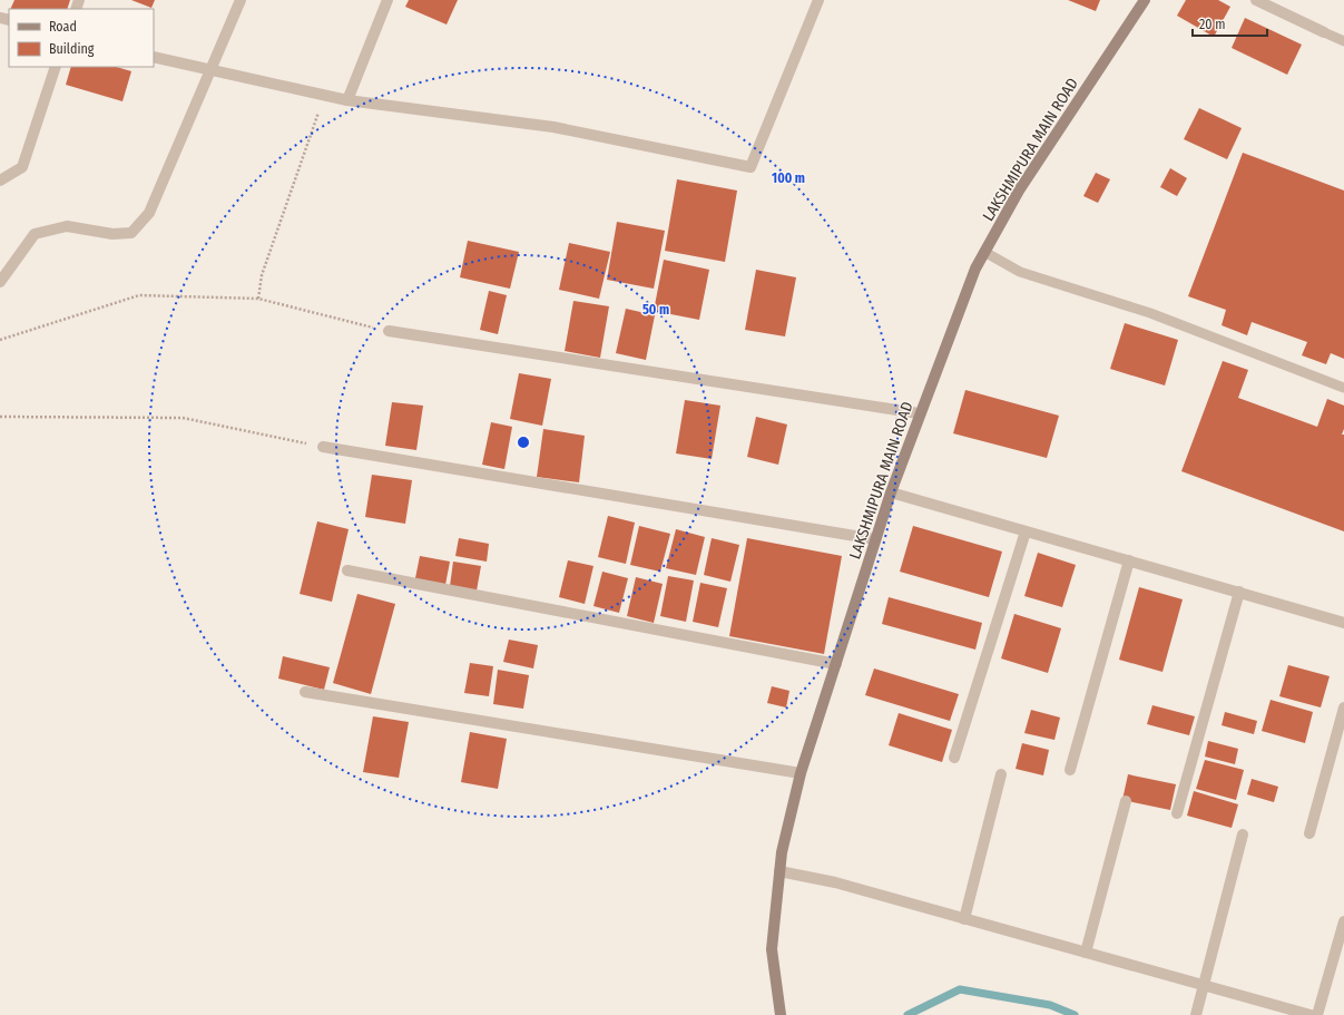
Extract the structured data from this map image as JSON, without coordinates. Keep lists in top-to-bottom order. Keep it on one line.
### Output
{"streets":{"main road":["LAKSHMIPURA MAIN ROAD"]},"legend":["Road","Building"],"scale_bar":"20 m","rings":["100 m","50 m"]}
